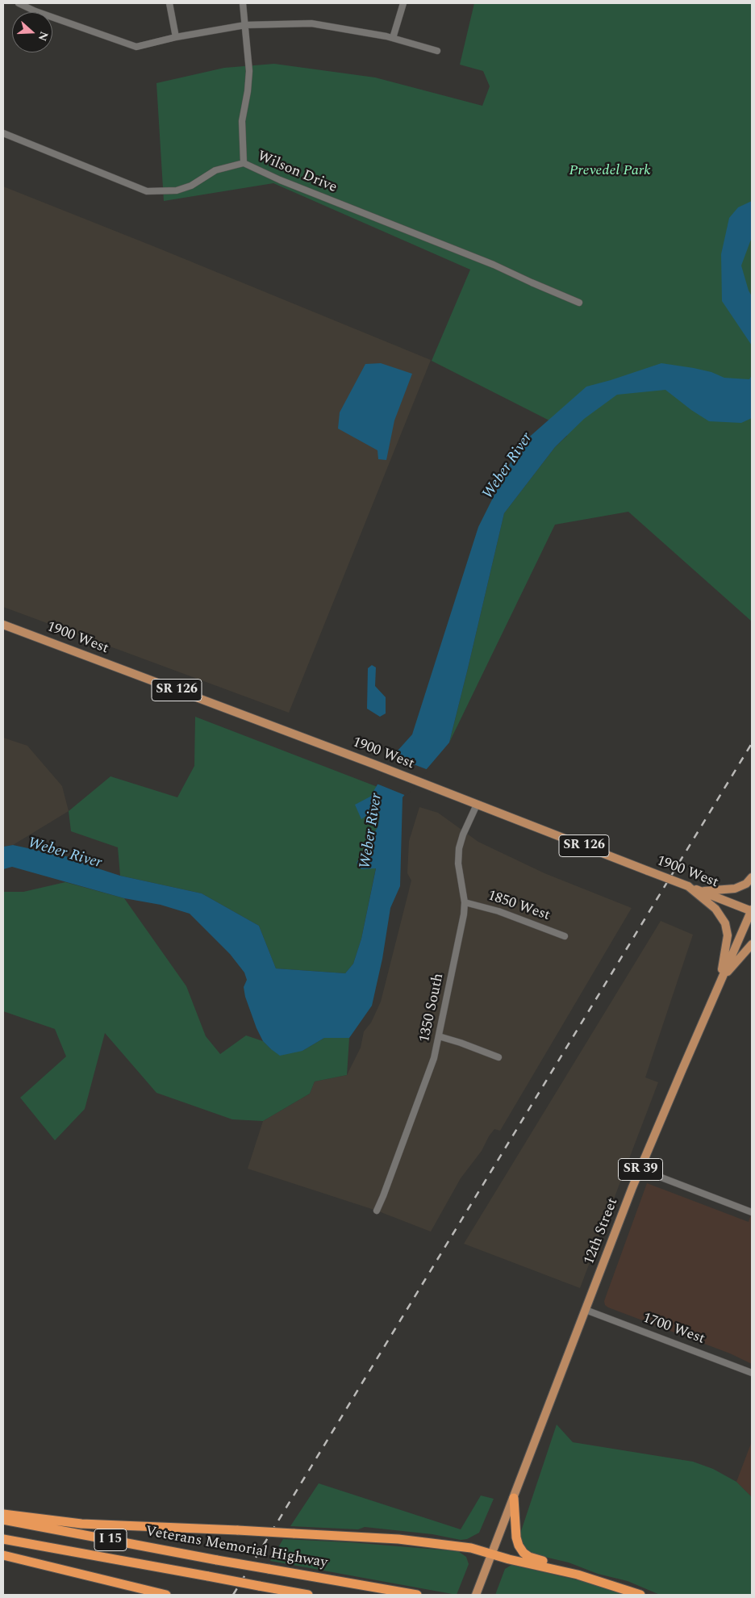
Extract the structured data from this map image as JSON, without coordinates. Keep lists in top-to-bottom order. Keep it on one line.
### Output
{"streets":{"highway":["I 15","Veterans Memorial Highway"],"main road":["1900 West","SR 126","SR 39","12th Street"],"street":["Wilson Drive","1850 West","1350 South","1700 West"]},"crossings":[["1900 West","1350 South"],["1900 West","12th Street"],["1850 West","1350 South"],["SR 39","12th Street"],["12th Street","1700 West"]],"water":["Weber River"],"parks":["Prevedel Park"],"north":"right"}
